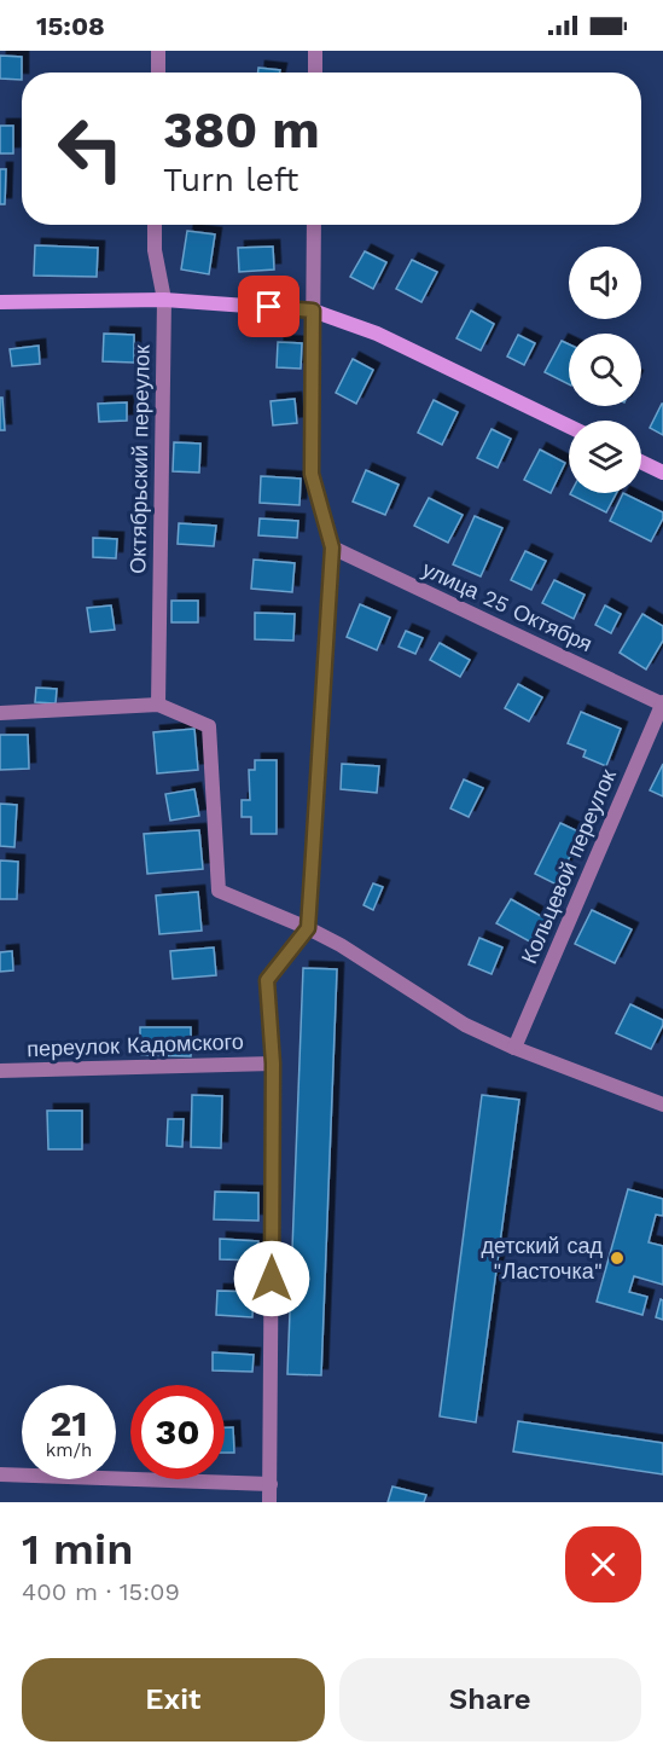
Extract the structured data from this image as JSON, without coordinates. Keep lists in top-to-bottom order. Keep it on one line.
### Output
{"streets":{"street":["Октябрьский переулок","улица 25 Октября","Кольцевой переулок","переулок Кадомского"]},"crossings":[["улица 25 Октября","Кольцевой переулок"]],"places":["детский сад \"Ласточка\""],"page":{"status":"15:08","turn":["380 m","Turn left"],"speed":"21 km/h","limit":"30","heading":["1 min","400 m · 15:09"],"buttons":["Exit","Share"]}}
